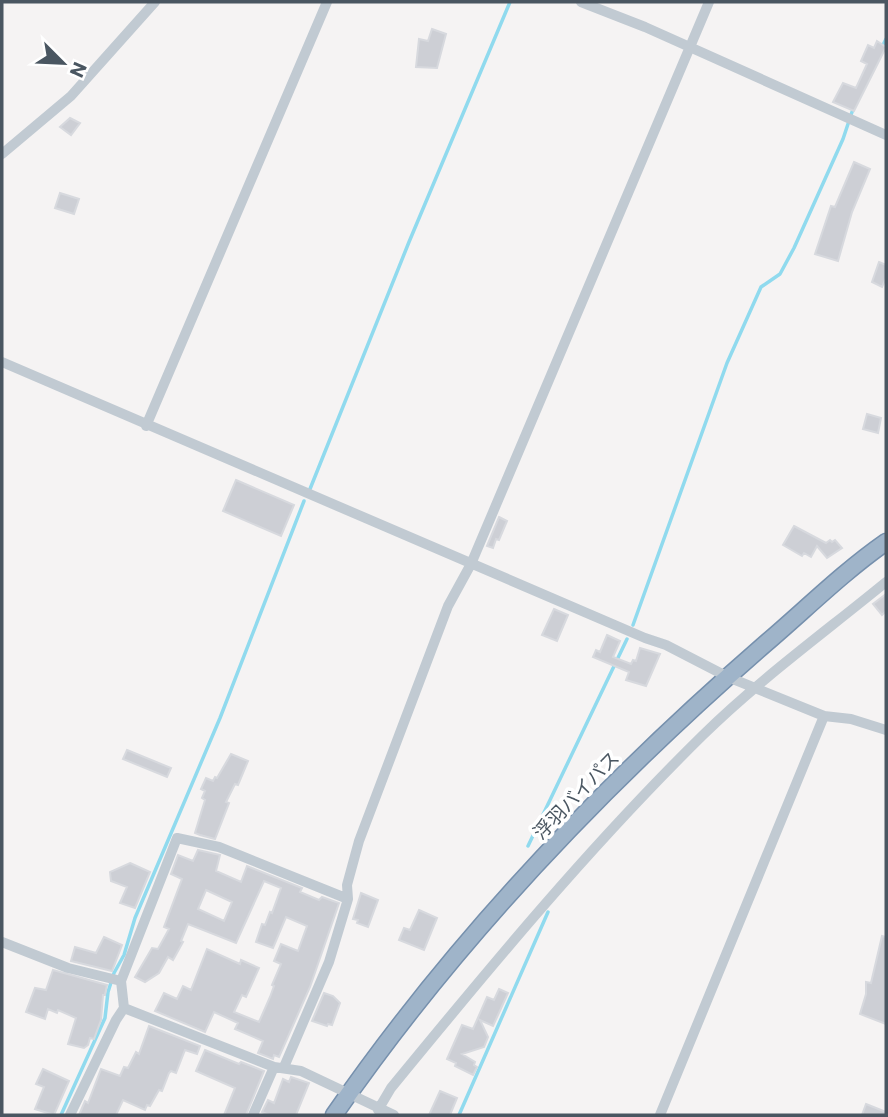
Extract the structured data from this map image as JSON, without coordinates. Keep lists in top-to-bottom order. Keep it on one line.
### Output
{"streets":{"highway":["浮羽バイパス"]},"north":"bottom right"}
